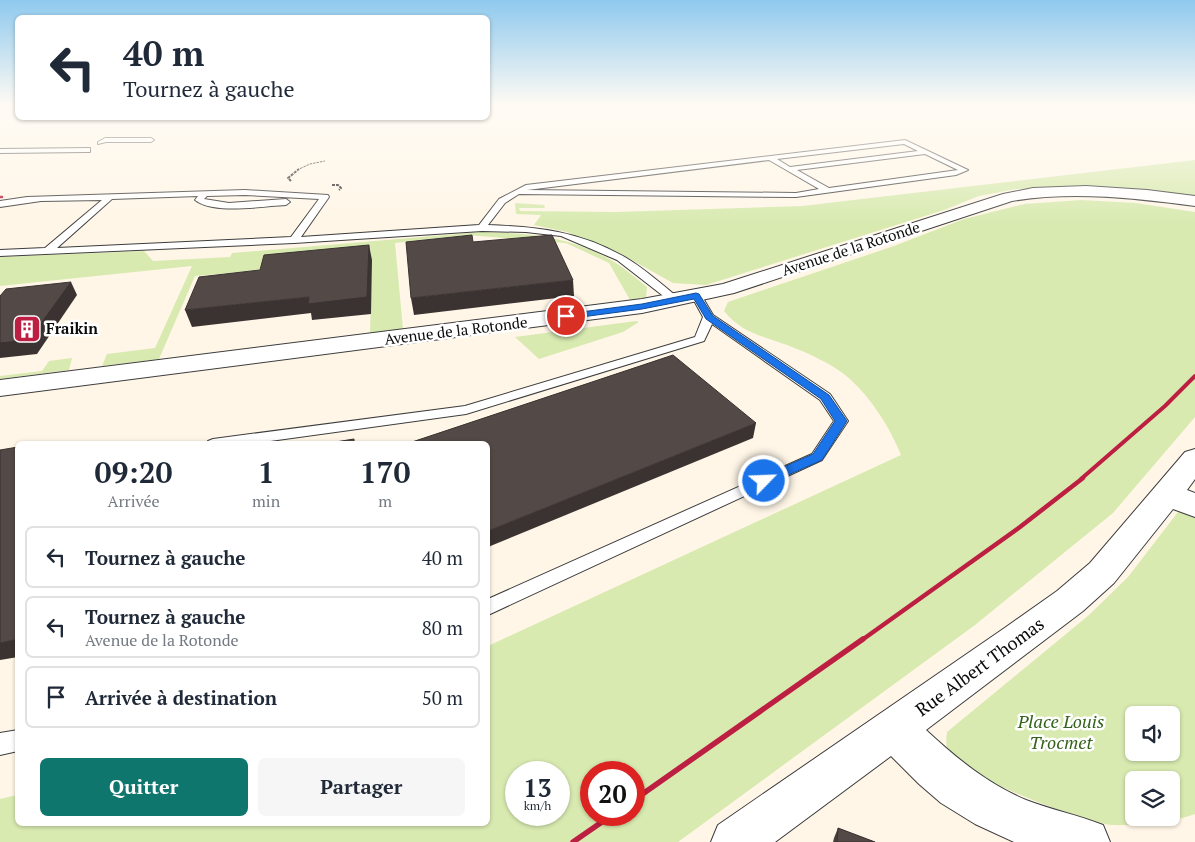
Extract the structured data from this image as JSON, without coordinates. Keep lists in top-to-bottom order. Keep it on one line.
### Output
{"streets":{"street":["Avenue de la Rotonde","Rue Albert Thomas"]},"parks":["Place Louis Trocmet"],"places":{"building":["Fraikin"]},"page":{"turn":["40 m","Tournez à gauche"],"eta":["09:20","Arrivée","1","min","170","m"],"list":[{"name":"Tournez à gauche","value":"40 m"},{"name":"Tournez à gauche","note":"Avenue de la Rotonde","value":"80 m"},{"name":"Arrivée à destination","value":"50 m"}],"buttons":["Quitter","Partager"],"speed":"13 km/h","limit":"20"}}
